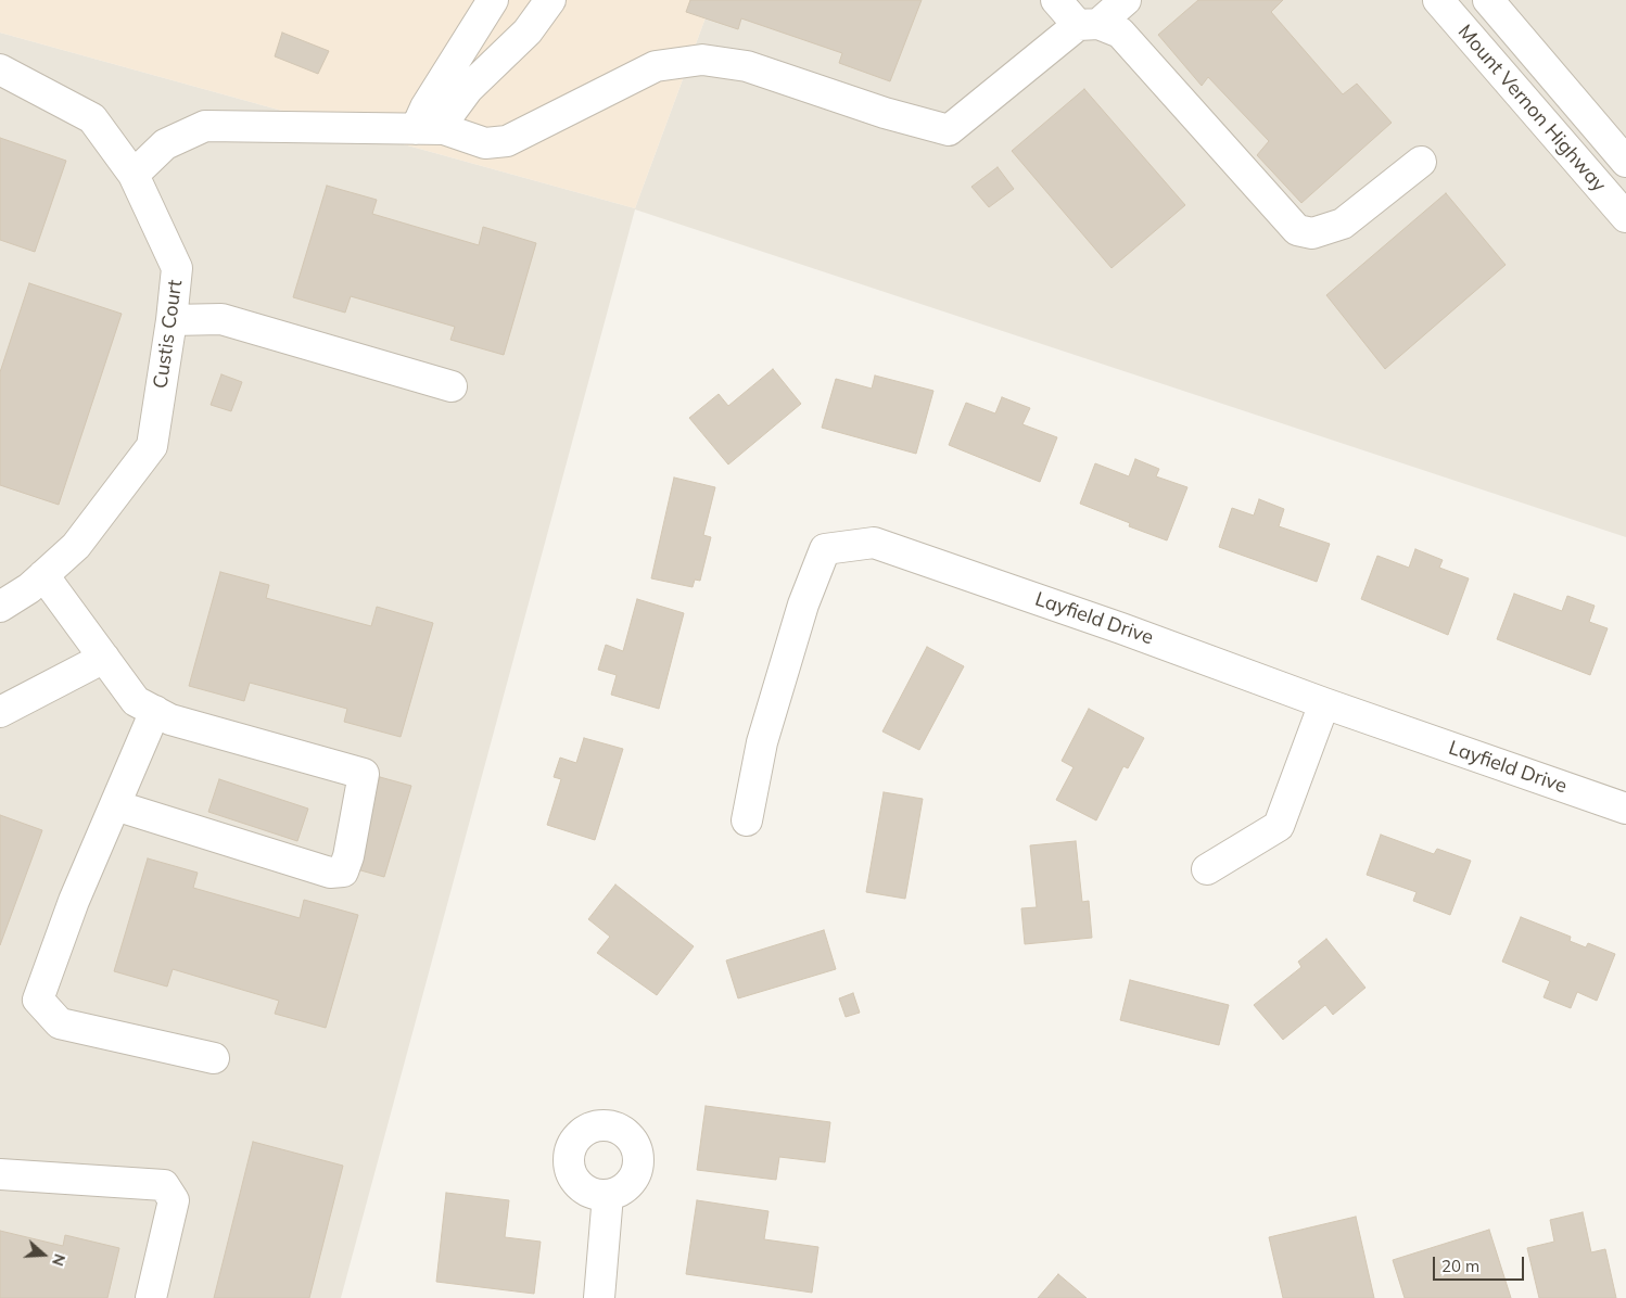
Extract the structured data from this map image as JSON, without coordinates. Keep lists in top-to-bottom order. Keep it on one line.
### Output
{"streets":{"street":["Mount Vernon Highway","Custis Court","Layfield Drive"]},"scale_bar":"20 m","north":"right"}
